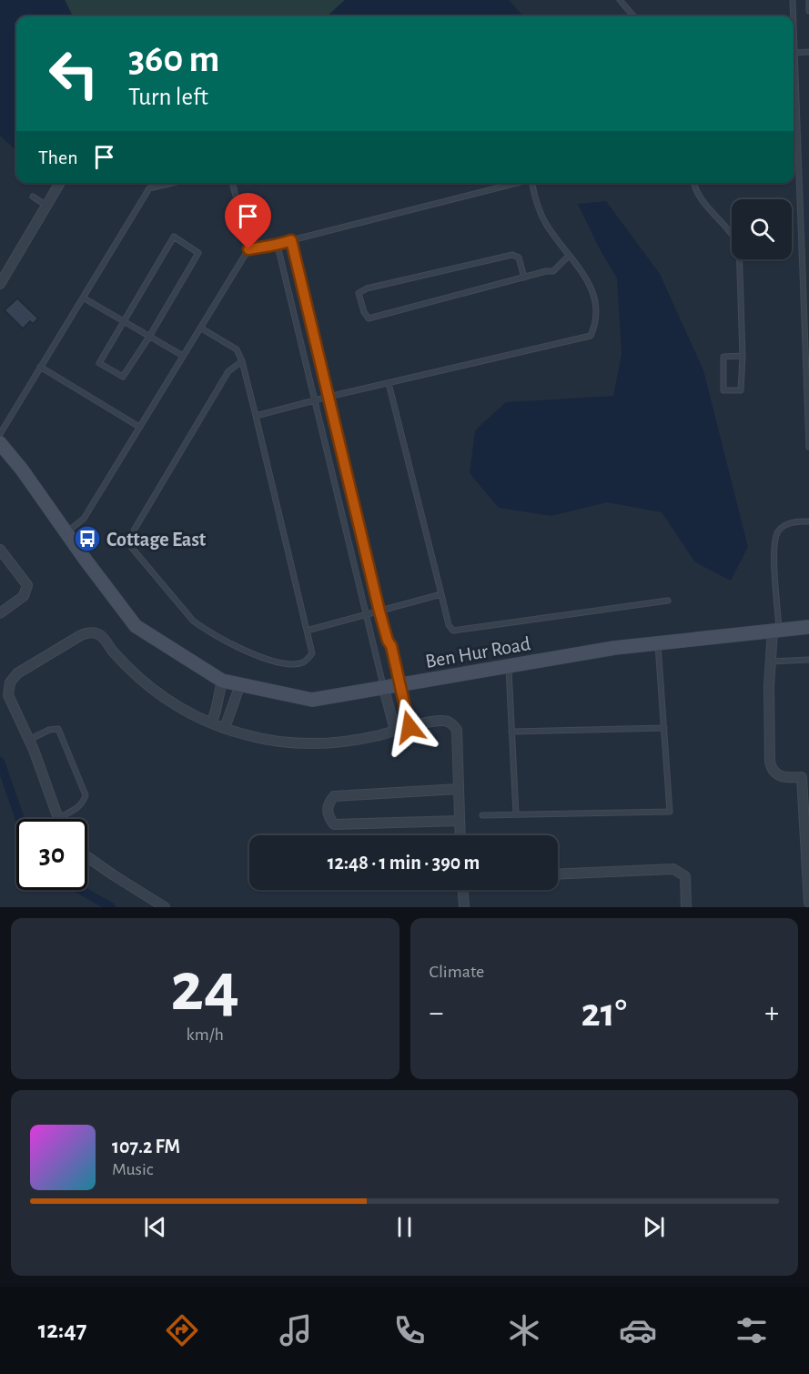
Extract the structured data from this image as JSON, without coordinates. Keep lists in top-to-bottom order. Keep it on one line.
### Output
{"streets":{"street":["Ben Hur Road"]},"places":{"bus stop":["Cottage East"]},"page":{"turn":["360 m","Turn left"],"then":"Then","limit":"30","trip":"12:48 · 1 min · 390 m","tile":[["24","km/h"],"Climate"],"heat":["−","21°","+"],"song":["107.2 FM","Music"],"tabs":"12:47"}}
